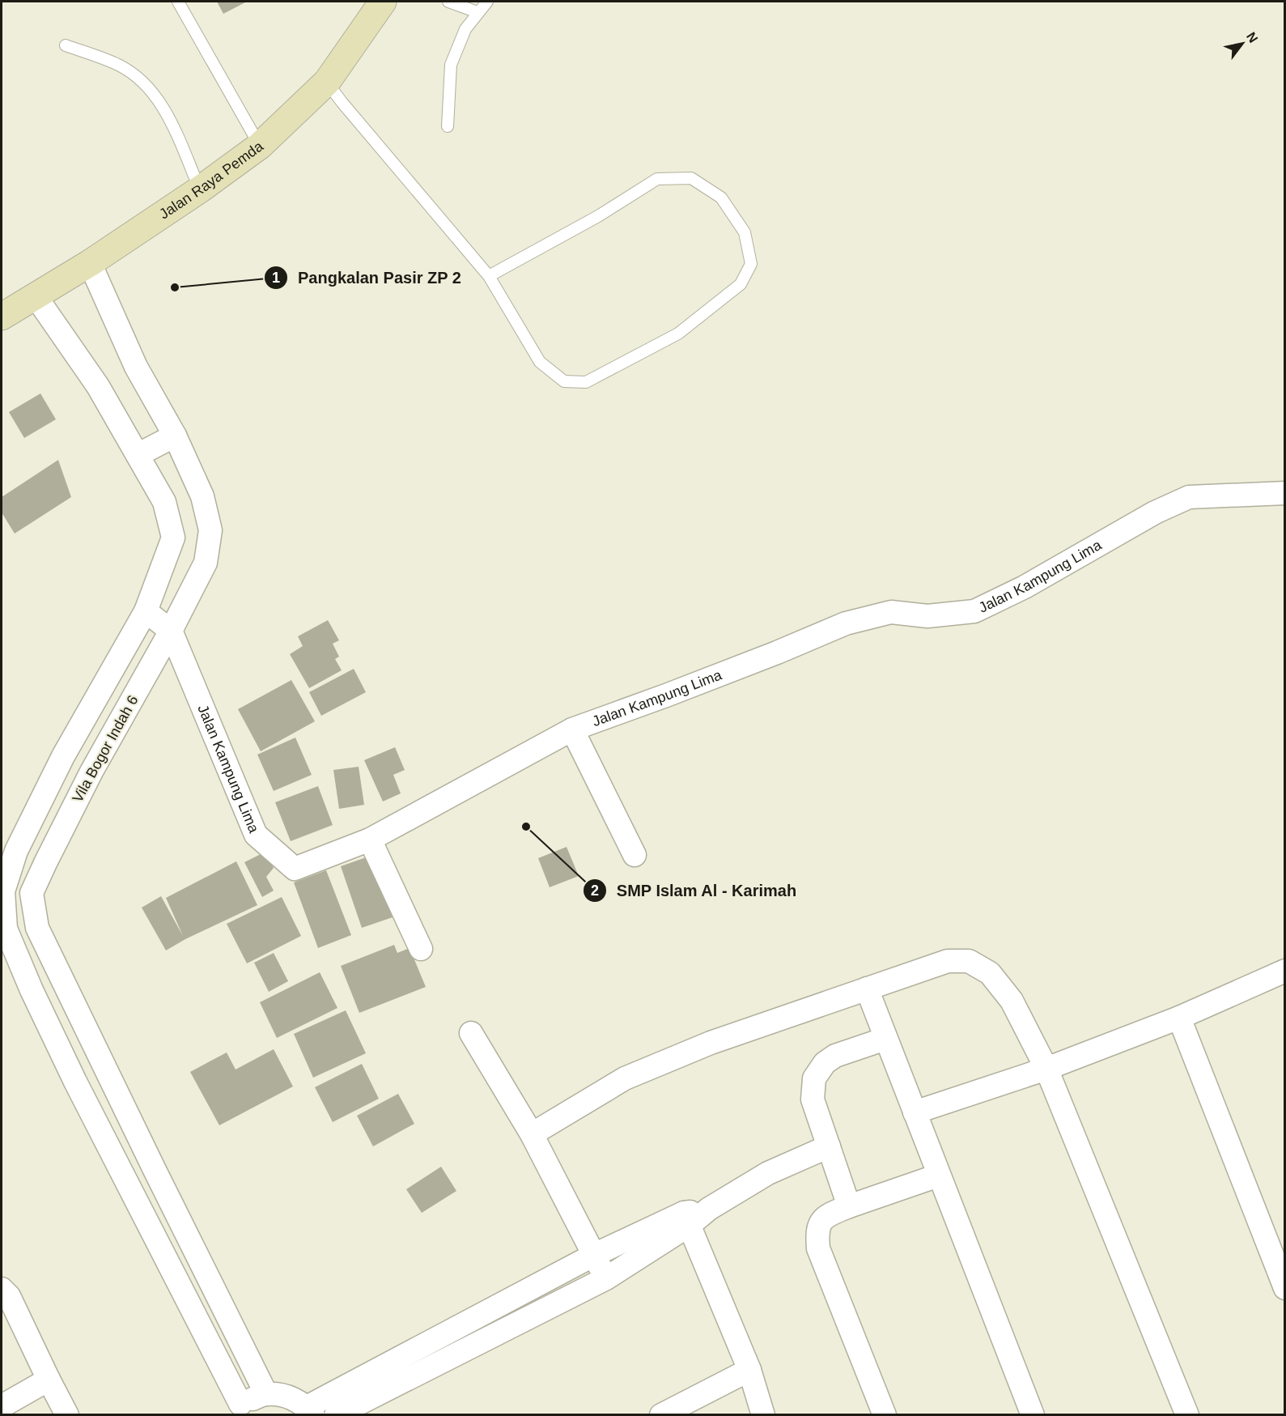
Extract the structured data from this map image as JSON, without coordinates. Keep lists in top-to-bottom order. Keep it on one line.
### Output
{"streets":{"main road":["Jalan Raya Pemda"],"street":["Jalan Kampung Lima","Vila Bogor Indah 6"]},"crossings":[["Jalan Raya Pemda","Vila Bogor Indah 6"],["Jalan Kampung Lima","Vila Bogor Indah 6"]],"places":["Pangkalan Pasir ZP 2","SMP Islam Al - Karimah"],"north":"top right"}
